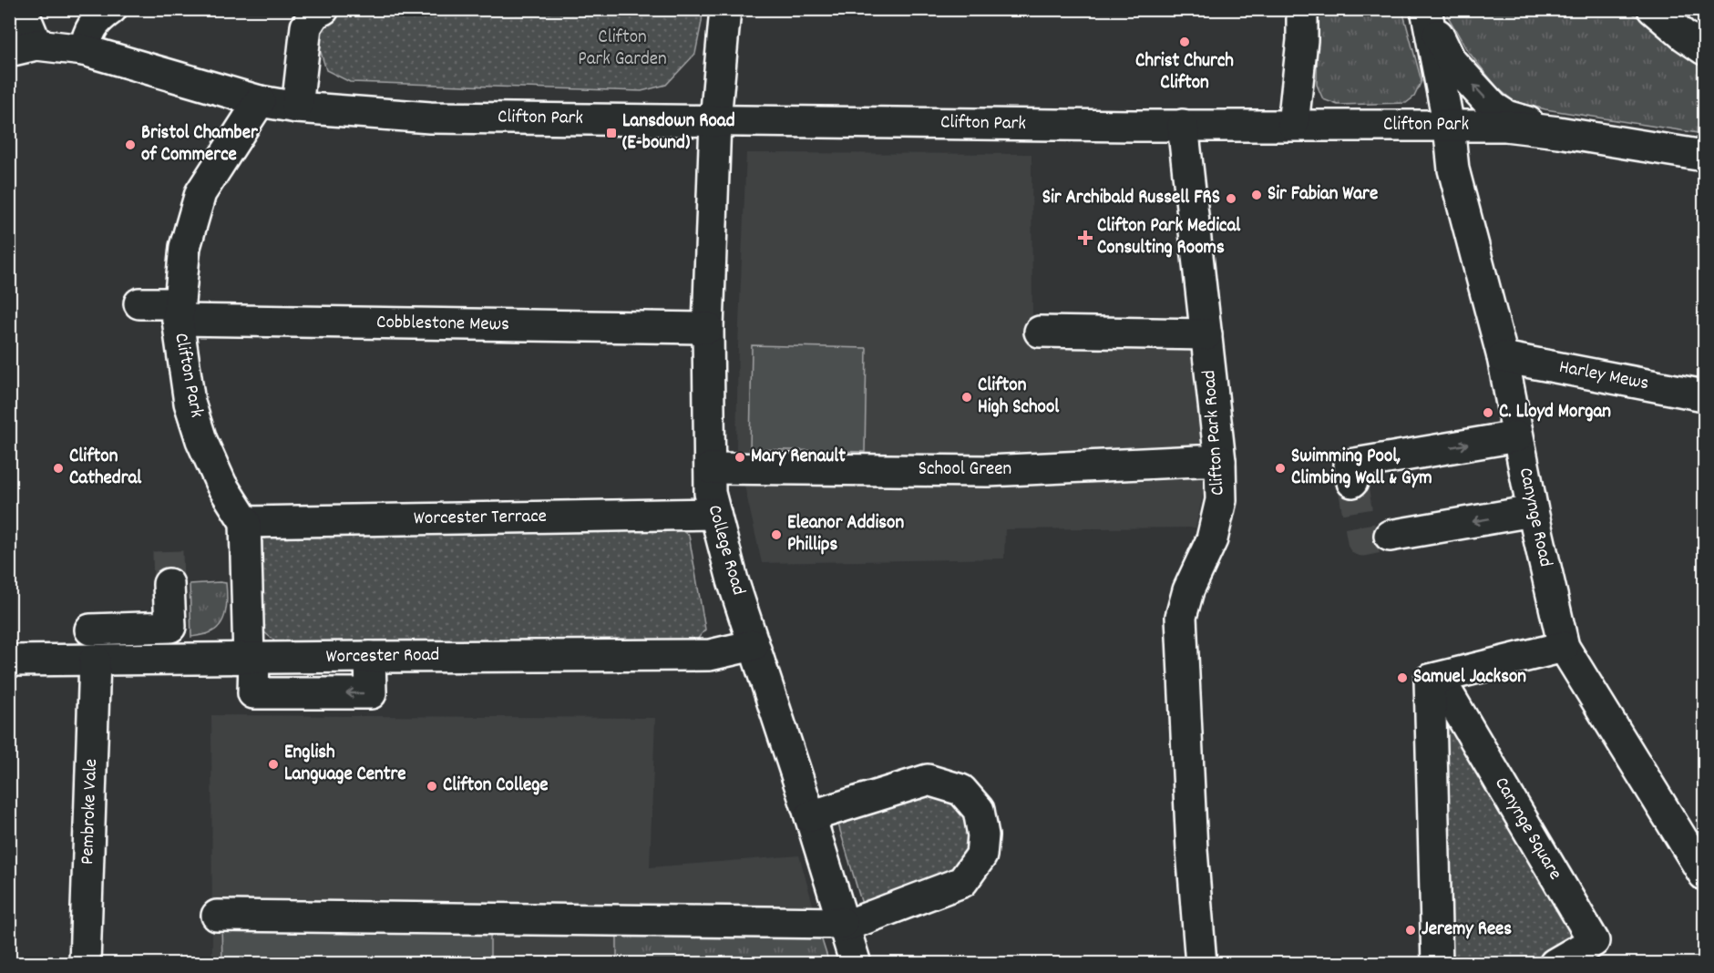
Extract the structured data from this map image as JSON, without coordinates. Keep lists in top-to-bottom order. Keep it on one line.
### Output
{"streets":{"street":["Clifton Park","Cobblestone Mews","Harley Mews","Clifton Park Road","School Green","Canynge Road","Worcester Terrace","College Road","Worcester Road","Pembroke Vale","Canynge Square"]},"crossings":[["Clifton Park","Cobblestone Mews"],["Clifton Park","Clifton Park Road"],["Clifton Park","Canynge Road"],["Clifton Park","Worcester Terrace"],["Clifton Park","College Road"],["Cobblestone Mews","College Road"],["Harley Mews","Canynge Road"],["Clifton Park Road","School Green"],["School Green","College Road"],["Worcester Terrace","College Road"],["College Road","Worcester Road"],["Worcester Road","Pembroke Vale"]],"parks":["Clifton Park Garden"],"places":{"other":["Christ Church Clifton","Bristol Chamber of Commerce","Sir Fabian Ware","Sir Archibald Russell FRS","Clifton High School","C. Lloyd Morgan","Mary Renault","Clifton Cathedral","Swimming Pool, Climbing Wall & Gym","Eleanor Addison Phillips","Samuel Jackson","English Language Centre","Clifton College","Jeremy Rees"],"transit":["Lansdown Road (E-bound)"],"health":["Clifton Park Medical Consulting Rooms"]}}
